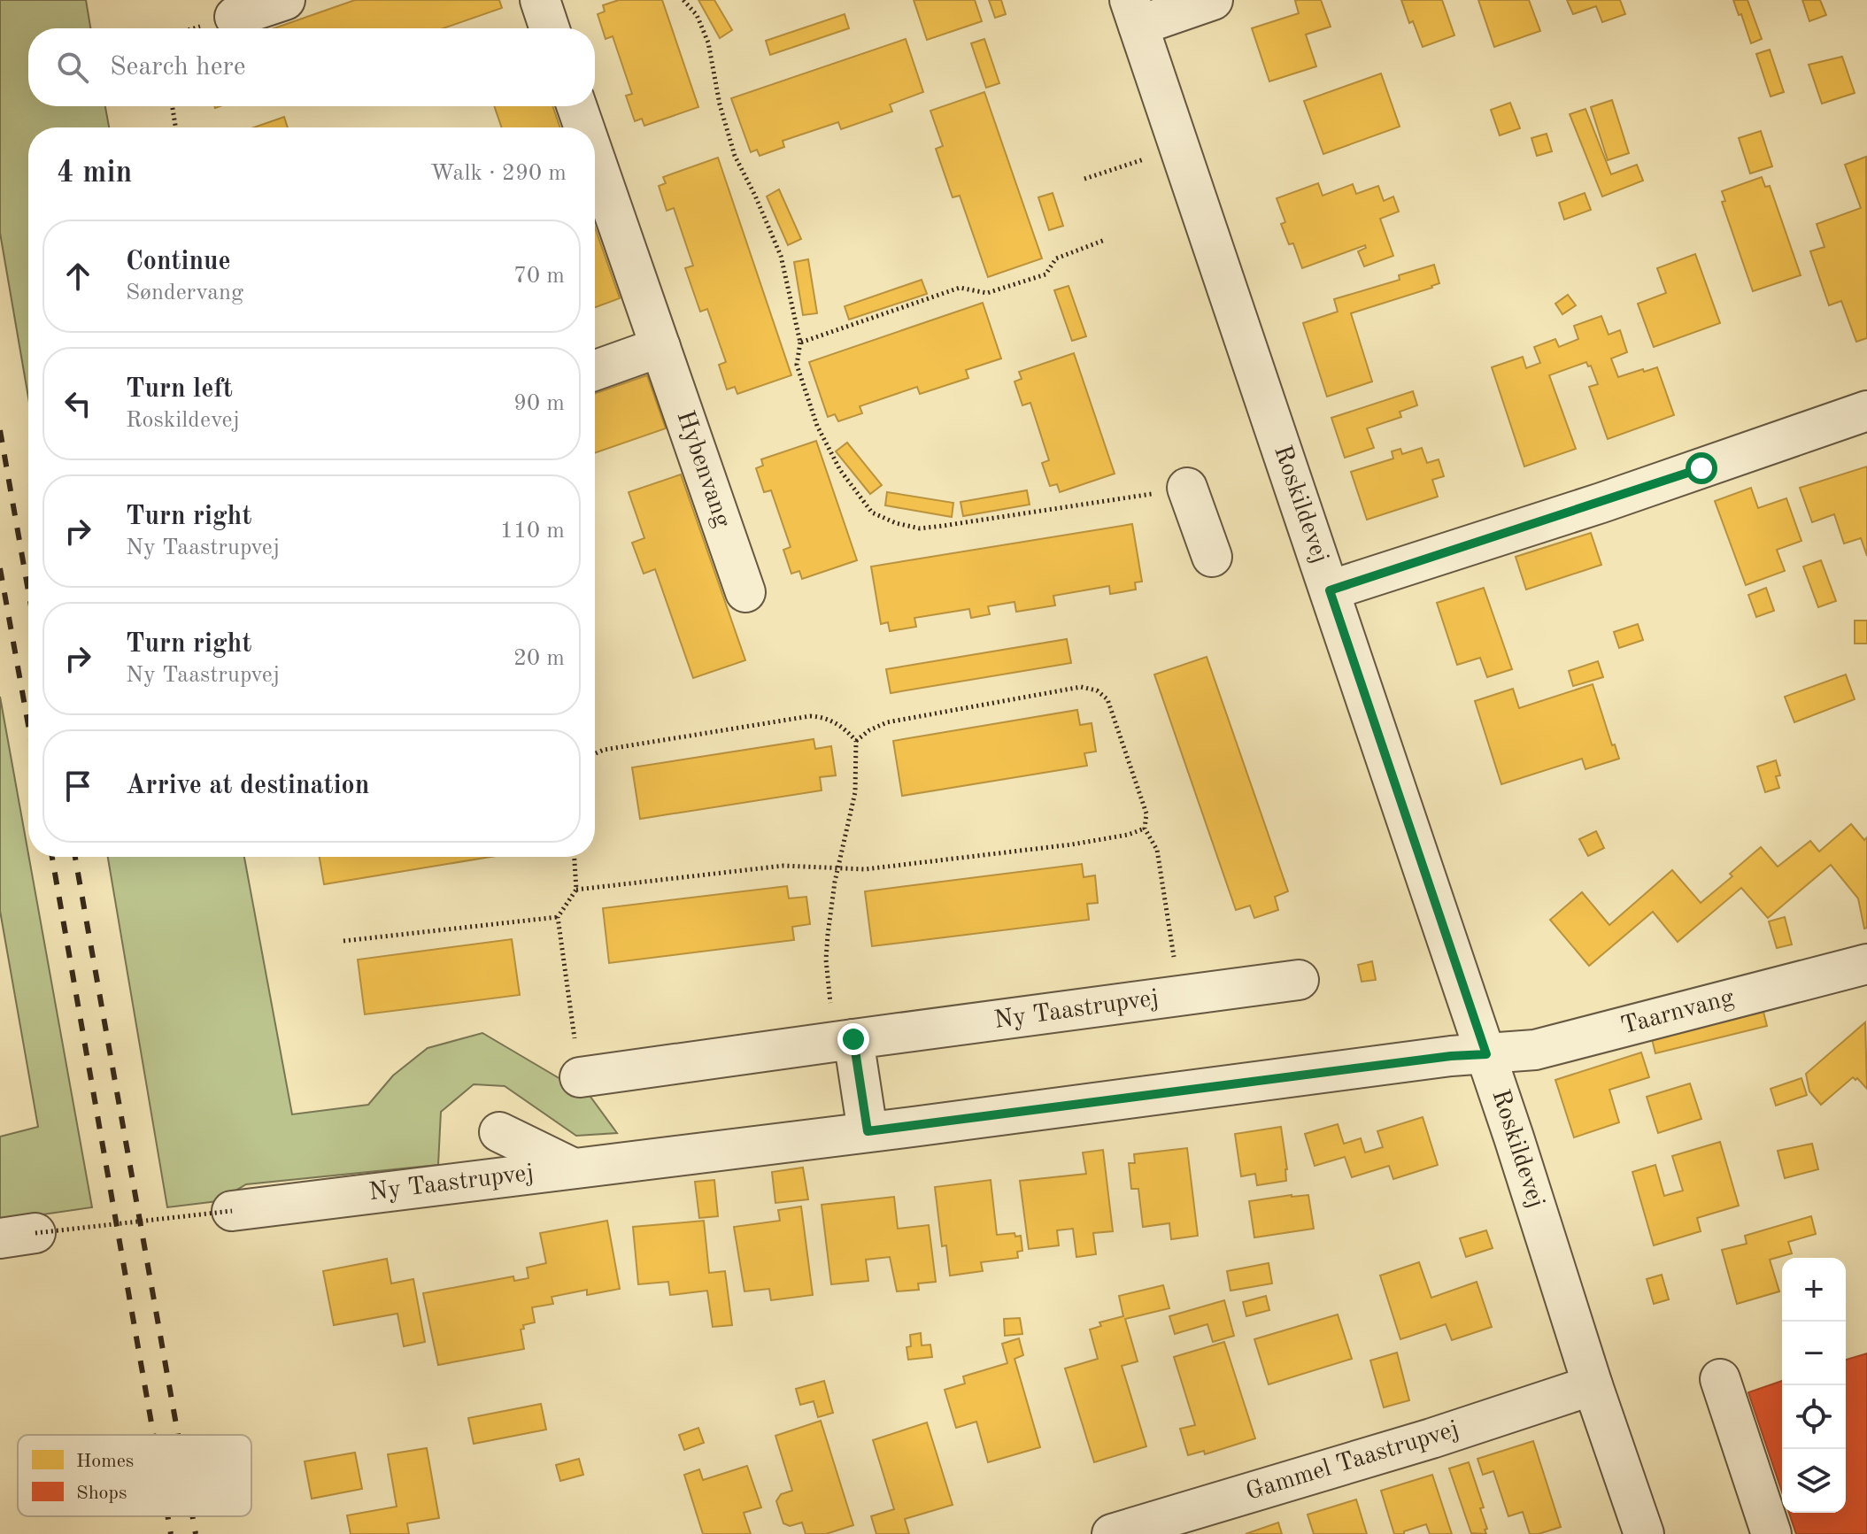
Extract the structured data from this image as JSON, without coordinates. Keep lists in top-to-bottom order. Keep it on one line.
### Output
{"streets":{"street":["Hybenvang","Roskildevej","Ny Taastrupvej","Taarnvang","Gammel Taastrupvej"]},"crossings":[["Roskildevej","Ny Taastrupvej"],["Roskildevej","Taarnvang"],["Roskildevej","Gammel Taastrupvej"],["Ny Taastrupvej","Taarnvang"]],"legend":["Homes","Shops"],"page":{"search":"Search here","heading":["4 min","Walk · 290 m"],"list":[["Continue","Søndervang","70 m"],["Turn left","Roskildevej","90 m"],["Turn right","Ny Taastrupvej","110 m"],["Turn right","Ny Taastrupvej","20 m"],"Arrive at destination"],"map_buttons":["+","−"]}}
